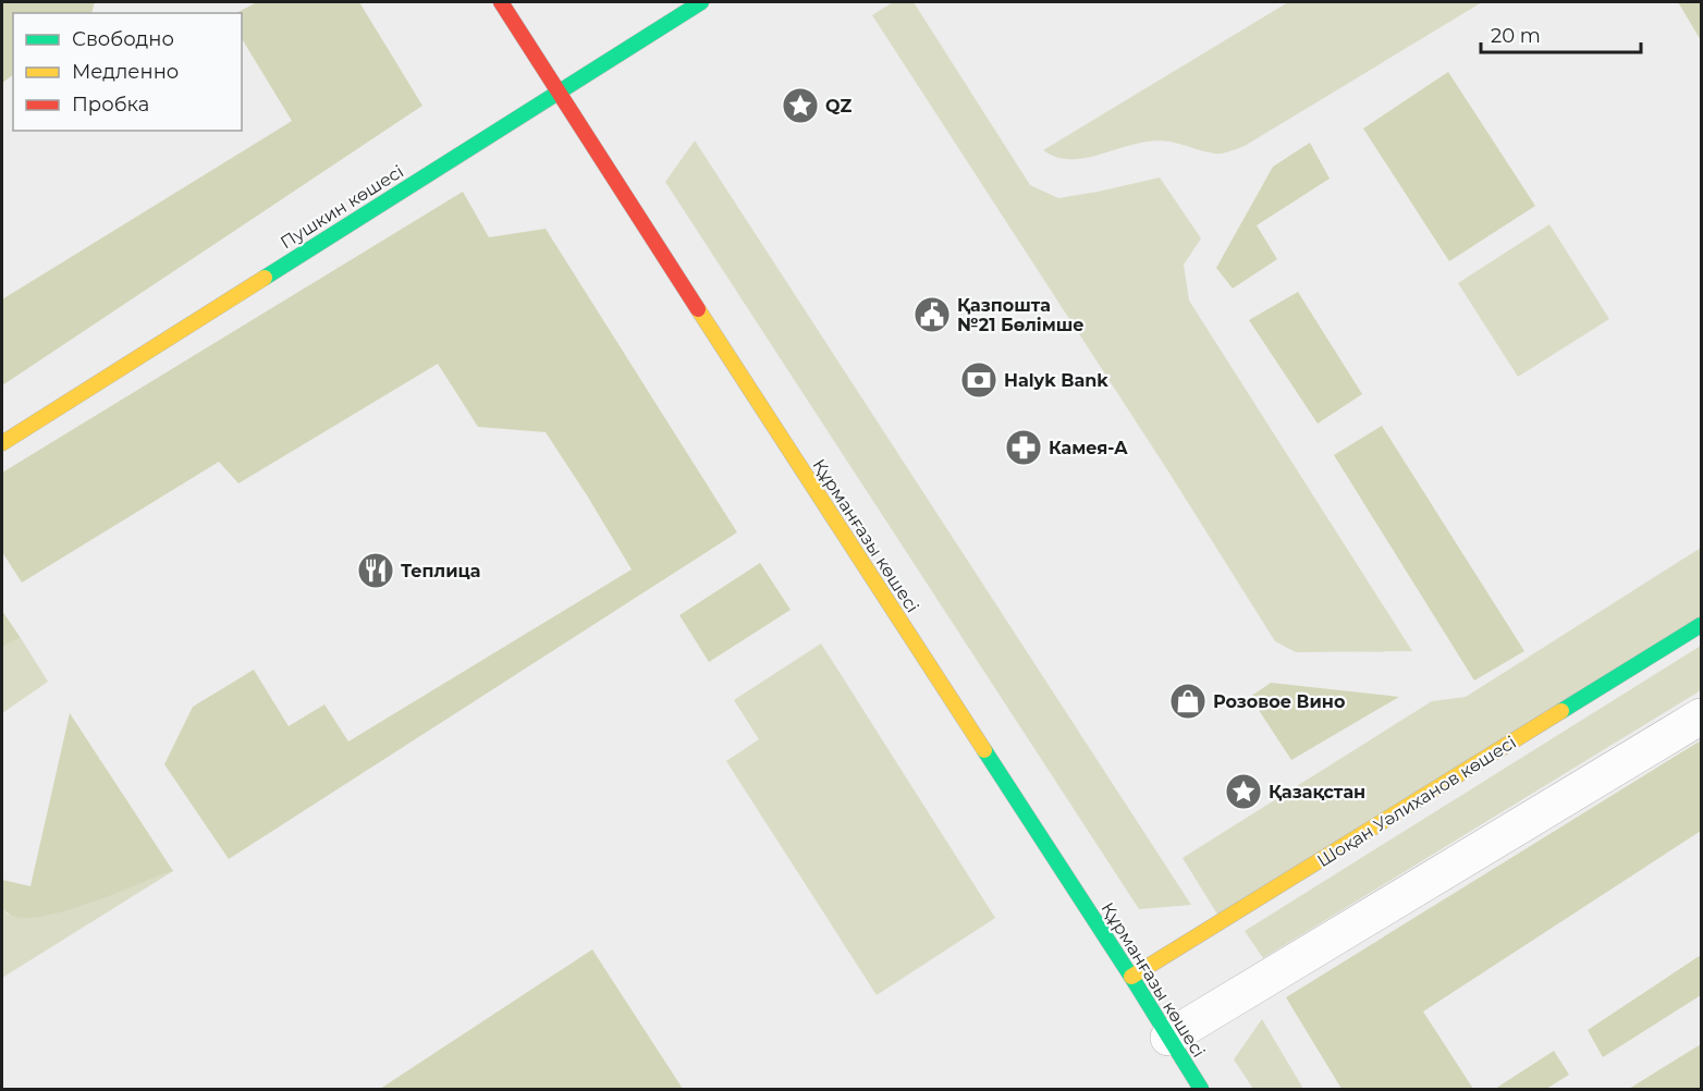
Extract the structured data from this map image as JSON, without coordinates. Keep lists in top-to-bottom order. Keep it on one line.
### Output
{"streets":{"street":["Пушкин көшесі","Құрманғазы көшесі","Шоқан Уәлиханов көшесі"]},"crossings":[["Пушкин көшесі","Құрманғазы көшесі"],["Құрманғазы көшесі","Шоқан Уәлиханов көшесі"]],"places":{"place":["QZ","Қазақстан"],"public building":["Қазпошта №21 Бөлімше"],"bank":["Halyk Bank"],"pharmacy":["Камея-А"],"restaurant":["Теплица"],"shop":["Розовое Вино"]},"legend":["Свободно","Медленно","Пробка"],"scale_bar":"20 m"}
